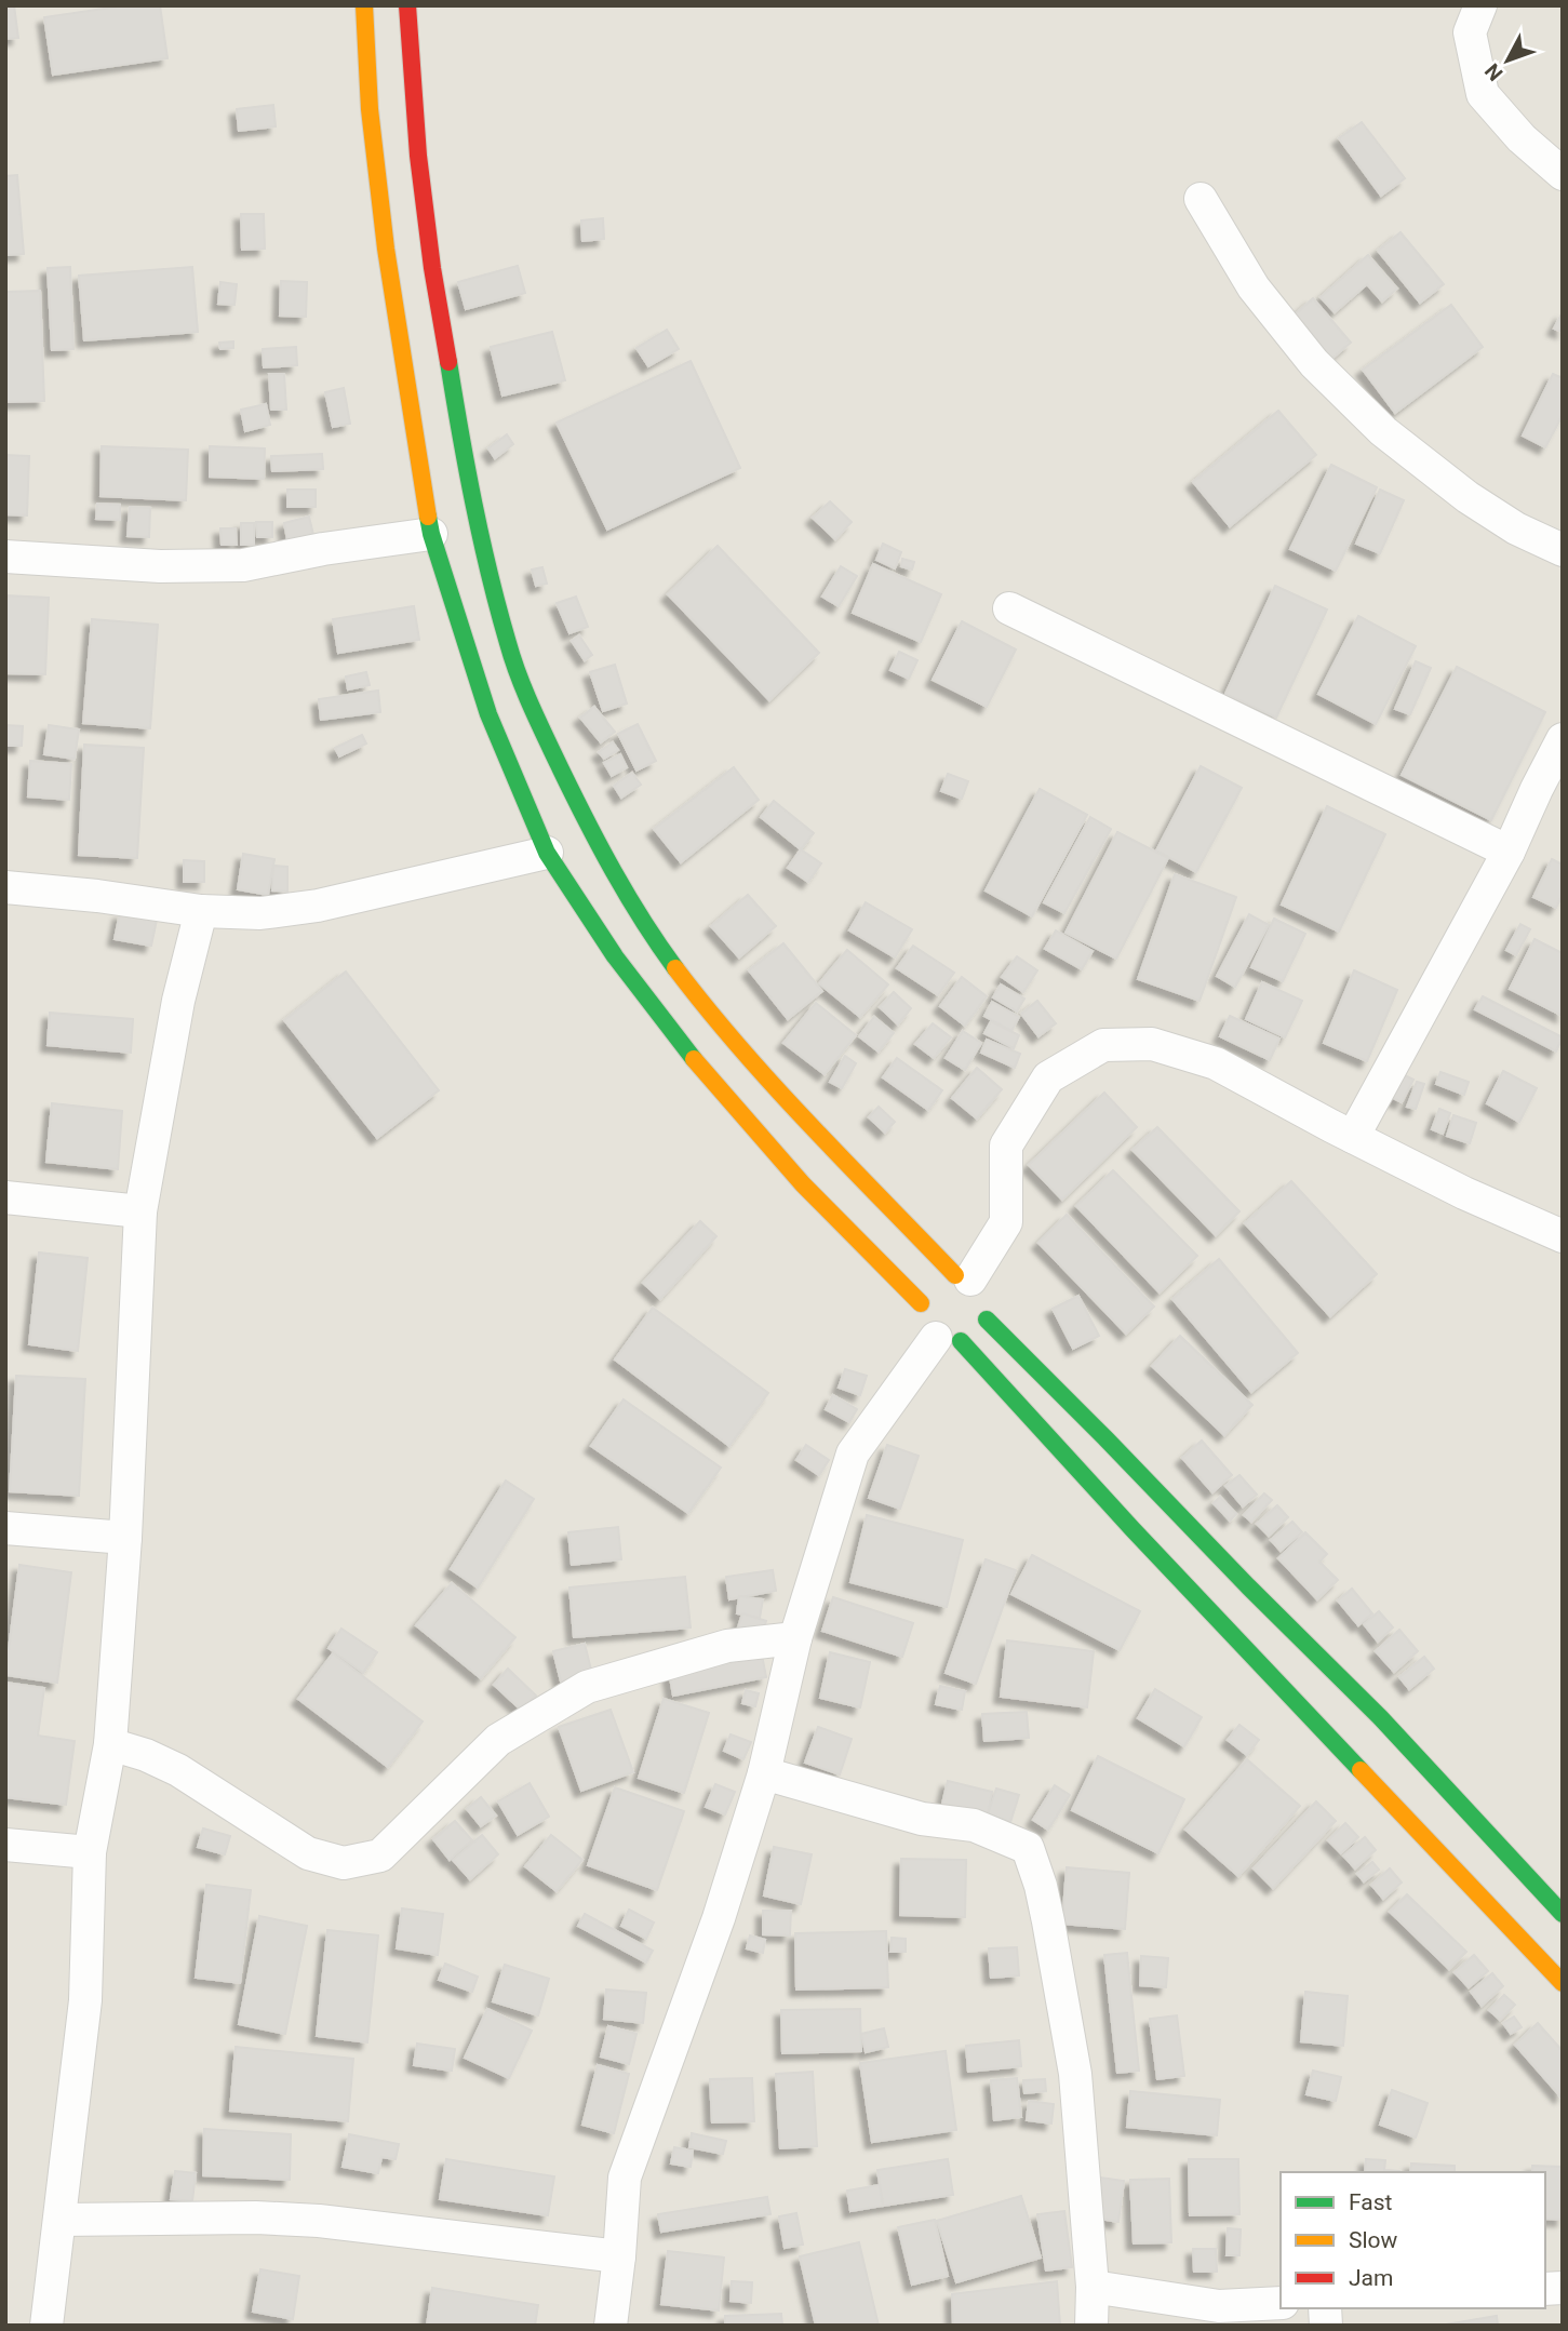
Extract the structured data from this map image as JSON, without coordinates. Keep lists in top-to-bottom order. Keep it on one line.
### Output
{"legend":["Fast","Slow","Jam"],"north":"bottom left"}
